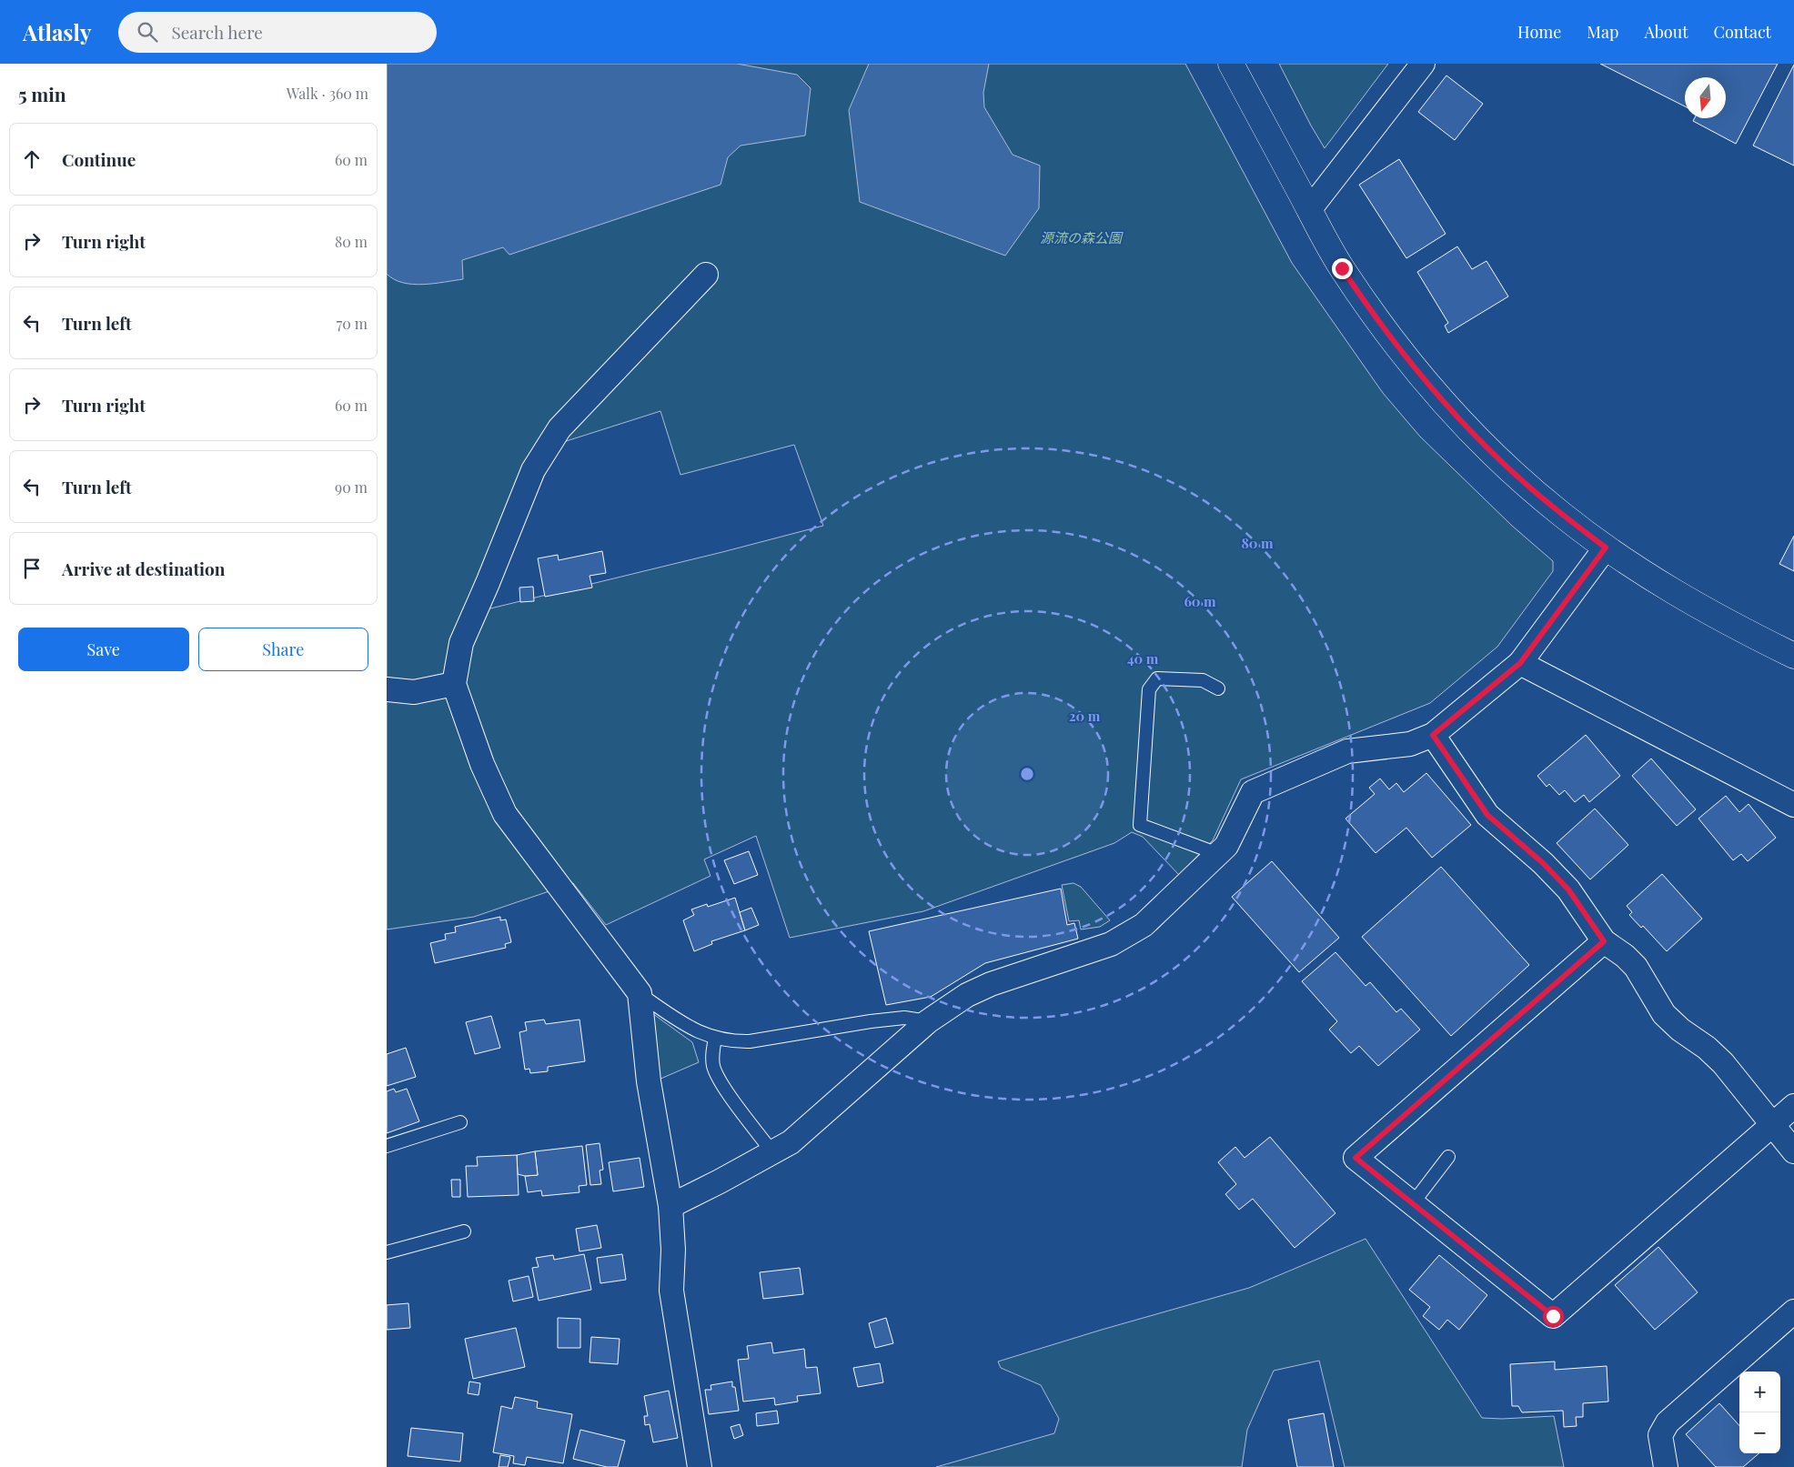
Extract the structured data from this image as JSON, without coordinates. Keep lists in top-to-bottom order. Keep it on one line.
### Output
{"parks":["源流の森公園"],"north":"bottom","page":{"header":"Atlasly","search":"Search here","nav":["Home","Map","About","Contact"],"heading":["5 min","Walk · 360 m"],"list":[["Continue","60 m"],["Turn right","80 m"],["Turn left","70 m"],["Turn right","60 m"],["Turn left","90 m"],"Arrive at destination"],"buttons":["Save","Share"],"map_buttons":["+","−"]},"rings":["80 m","60 m","40 m","20 m"]}
